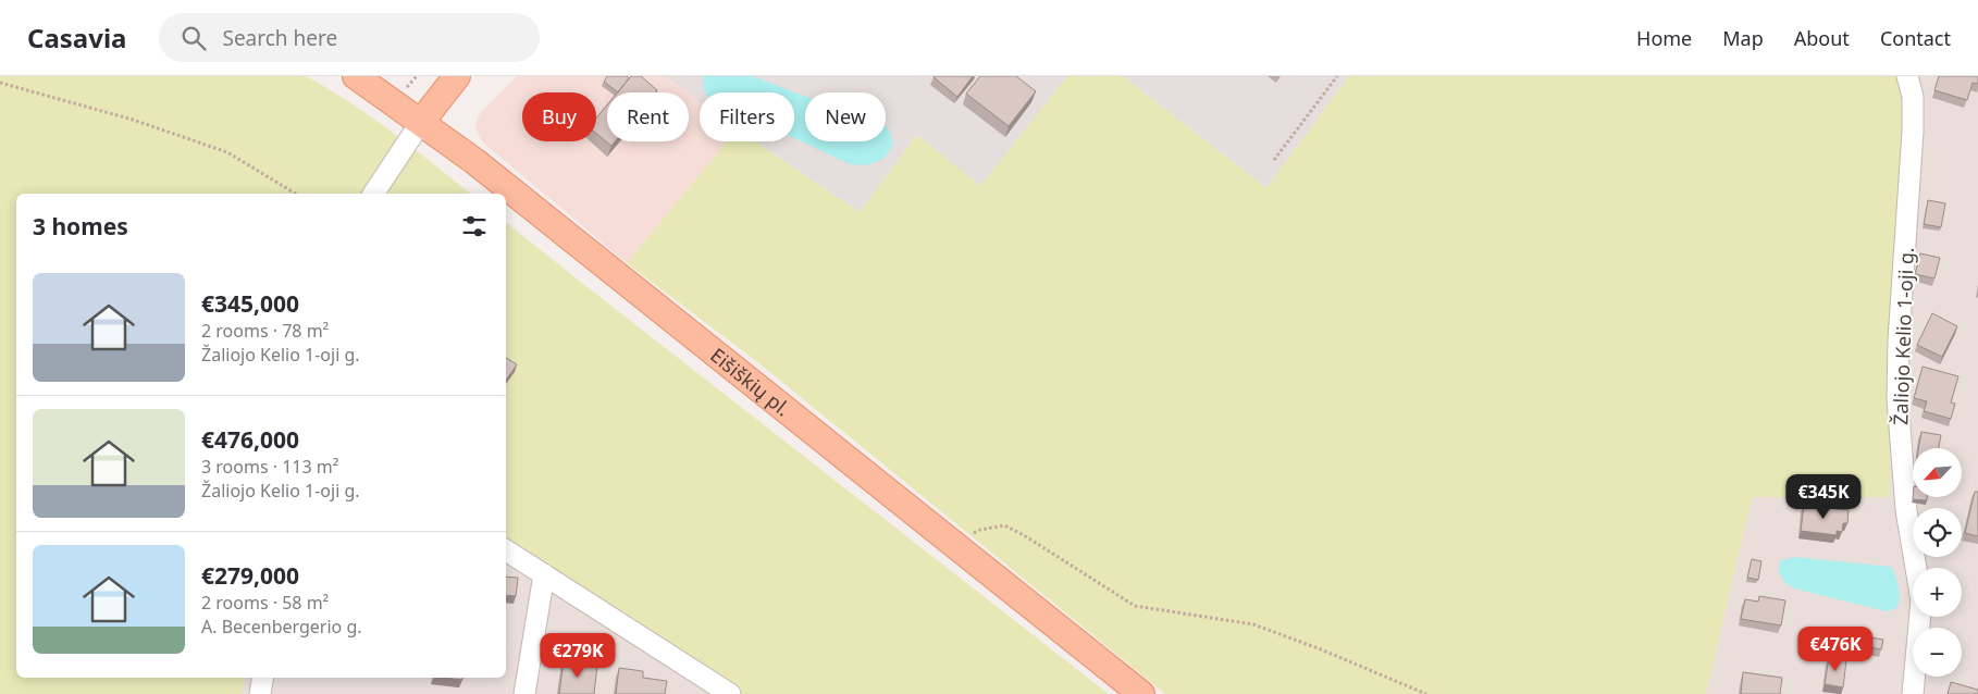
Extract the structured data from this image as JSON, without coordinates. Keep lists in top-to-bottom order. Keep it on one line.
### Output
{"streets":{"main road":["Eišiškių pl."],"street":["Žaliojo Kelio 1-oji g."]},"north":"bottom left","page":{"header":"Casavia","search":"Search here","nav":["Home","Map","About","Contact"],"chip":["Buy","Rent","Filters","New"],"heading":"3 homes","list":[{"name":"€345,000","note":"2 rooms · 78 m² · Žaliojo Kelio 1-oji g."},{"name":"€476,000","note":"3 rooms · 113 m² · Žaliojo Kelio 1-oji g."},{"name":"€279,000","note":"2 rooms · 58 m² · A. Becenbergerio g."}],"map_buttons":["+","−"],"price":["€345K","€476K","€279K"]}}
